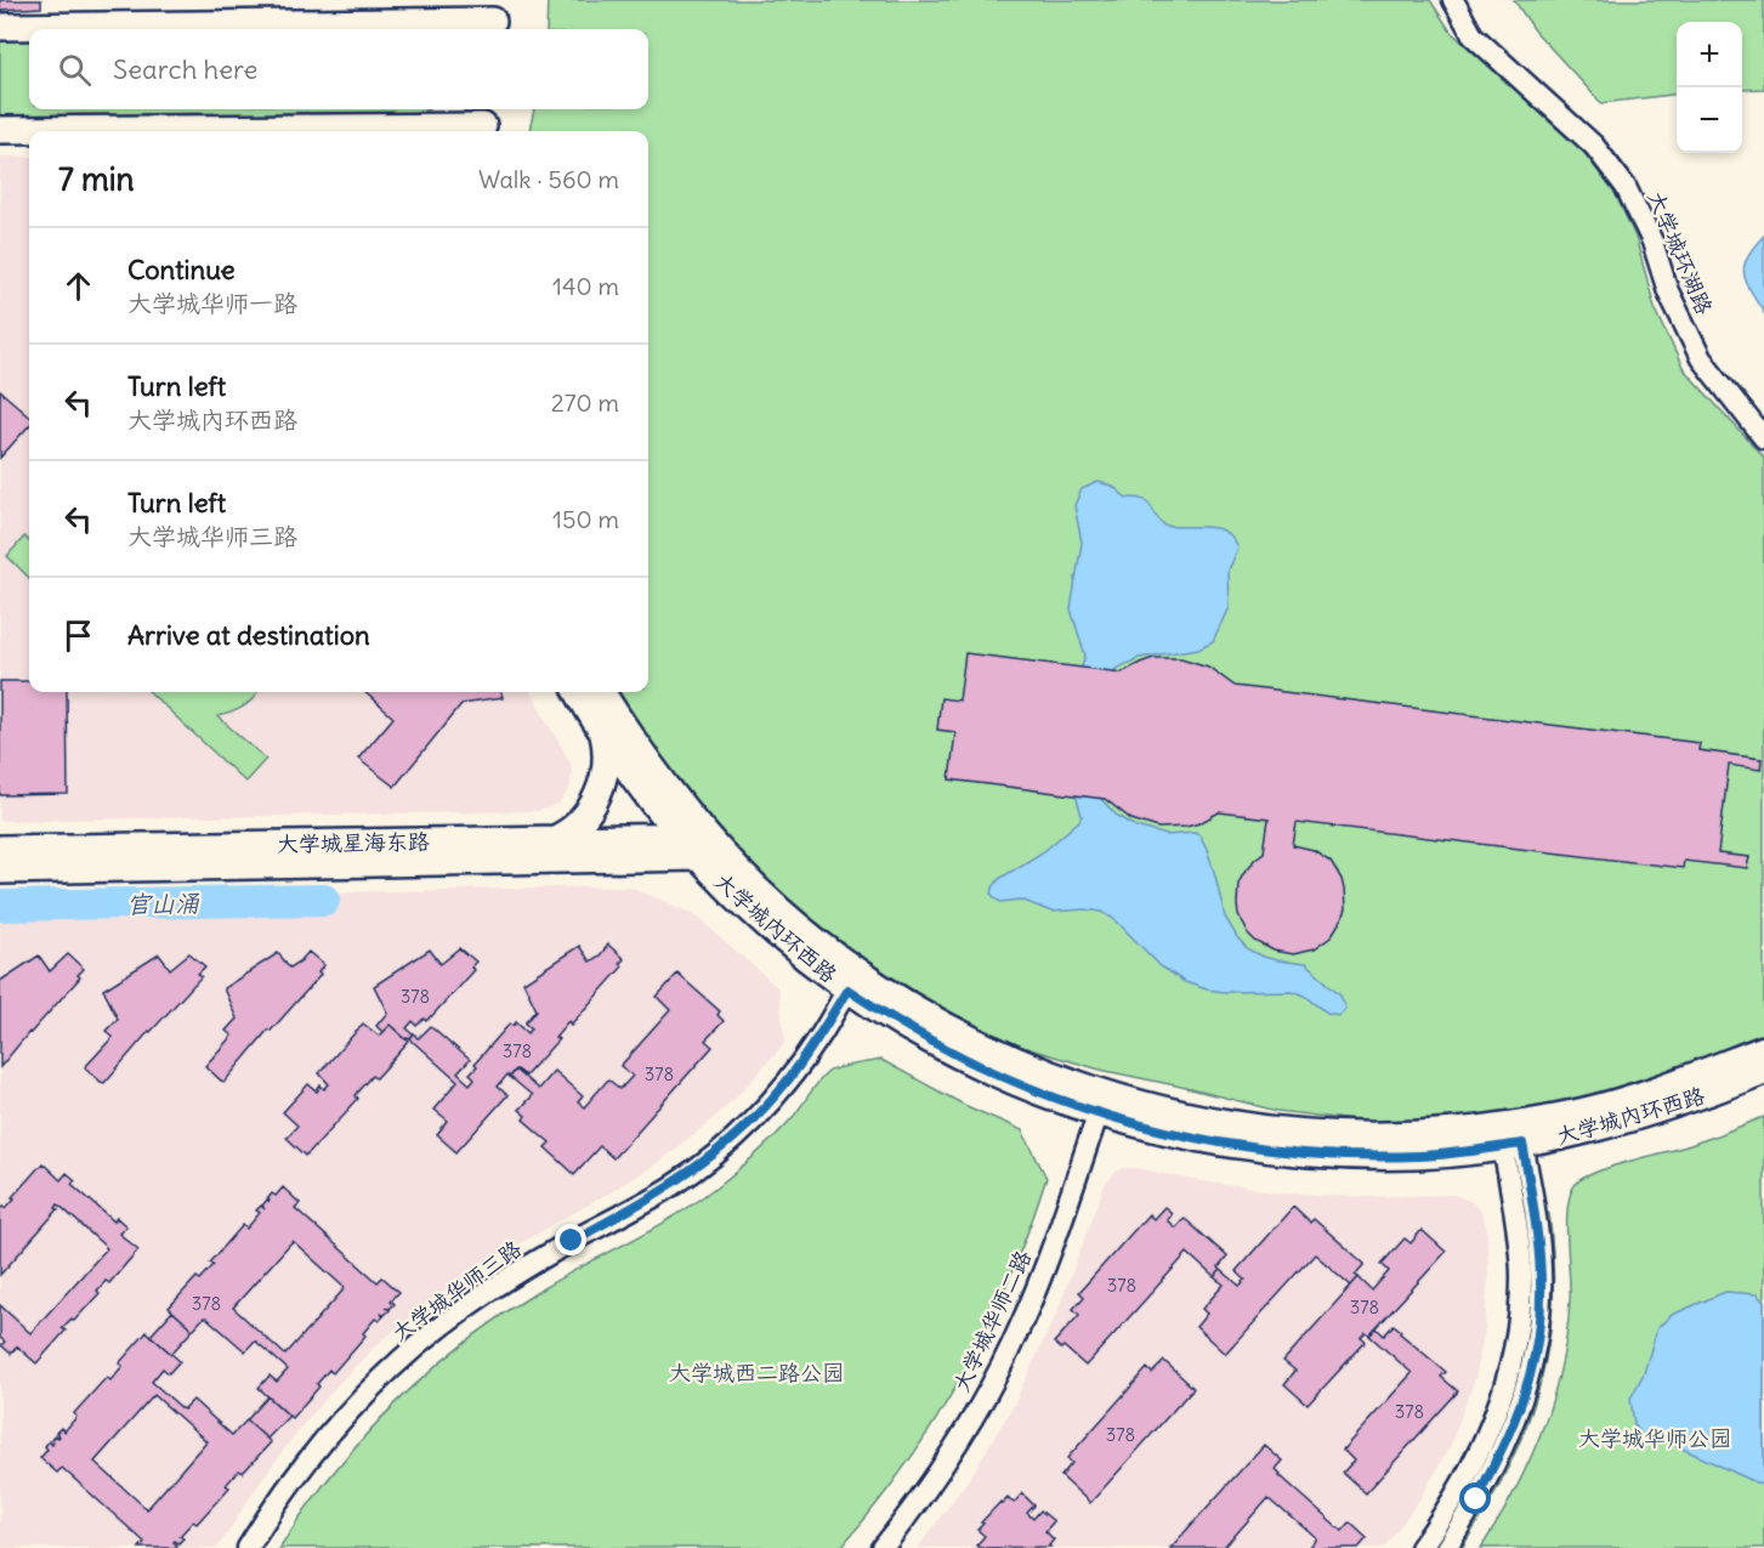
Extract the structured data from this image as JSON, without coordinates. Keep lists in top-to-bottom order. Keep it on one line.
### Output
{"streets":{"main road":["大学城星海东路","大学城内环西路"],"street":["大学城环湖路","大学城华师三路","大学城华师二路"]},"crossings":[["大学城星海东路","大学城内环西路"],["大学城内环西路","大学城华师三路"],["大学城内环西路","大学城华师二路"]],"water":["官山涌"],"parks":["大学城西二路公园","大学城华师公园"],"house_numbers":["378","378","378","378","378","378","378","378"],"page":{"map_buttons":["+","−"],"search":"Search here","heading":["7 min","Walk · 560 m"],"list":[["Continue","大学城华师一路","140 m"],["Turn left","大学城内环西路","270 m"],["Turn left","大学城华师三路","150 m"],"Arrive at destination"]}}
